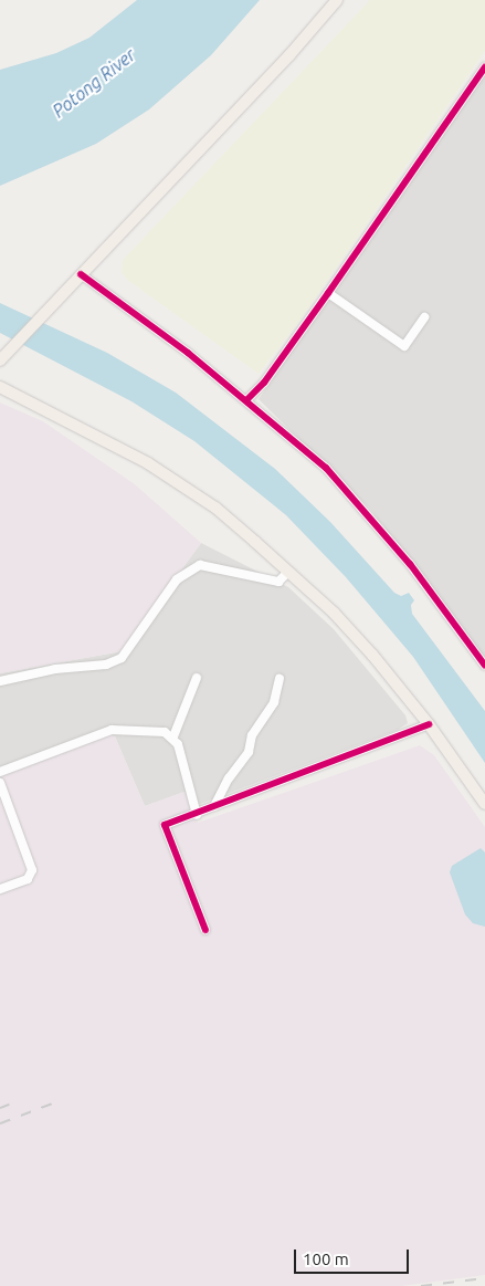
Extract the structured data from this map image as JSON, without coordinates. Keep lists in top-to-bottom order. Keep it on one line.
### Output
{"water":["Potong River"],"scale_bar":"100 m"}
